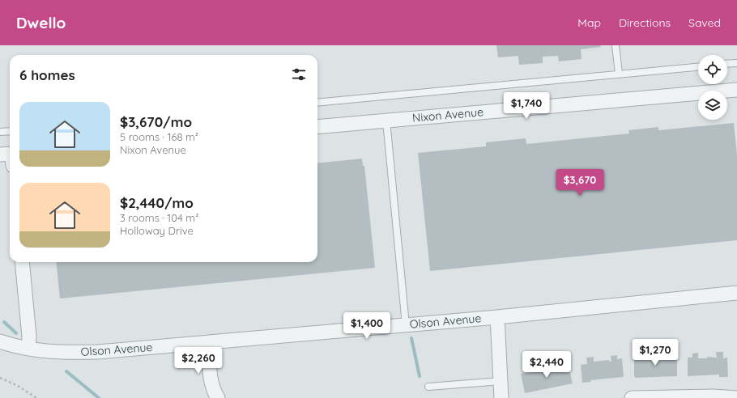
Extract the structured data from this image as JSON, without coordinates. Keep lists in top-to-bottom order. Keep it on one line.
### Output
{"streets":{"street":["Nixon Avenue","Olson Avenue"]},"page":{"header":"Dwello","nav":["Map","Directions","Saved"],"heading":"6 homes","price":["$1,740","$3,670","$1,400","$1,270","$2,260","$2,440"],"list":[{"name":"$3,670/mo","note":"5 rooms · 168 m² · Nixon Avenue"},{"name":"$2,440/mo","note":"3 rooms · 104 m² · Holloway Drive"}]}}
